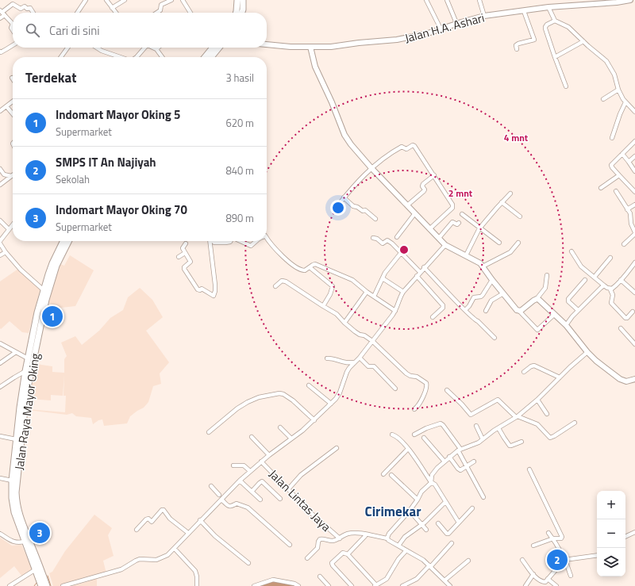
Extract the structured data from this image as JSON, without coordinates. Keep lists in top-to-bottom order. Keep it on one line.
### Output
{"streets":{"main road":["Jalan Raya Mayor Oking"],"street":["Jalan H.A. Ashari","Jalan Lintas Jaya"]},"districts":["Cirimekar"],"page":{"search":"Cari di sini","heading":["Terdekat","3 hasil"],"list":[{"mark":"1","name":"Indomart Mayor Oking 5","note":"Supermarket","value":"620 m"},{"mark":"2","name":"SMPS IT An Najiyah","note":"Sekolah","value":"840 m"},{"mark":"3","name":"Indomart Mayor Oking 70","note":"Supermarket","value":"890 m"}],"pins":["1","3","2"],"map_buttons":["+","−"]},"rings":["4 mnt","2 mnt"]}
